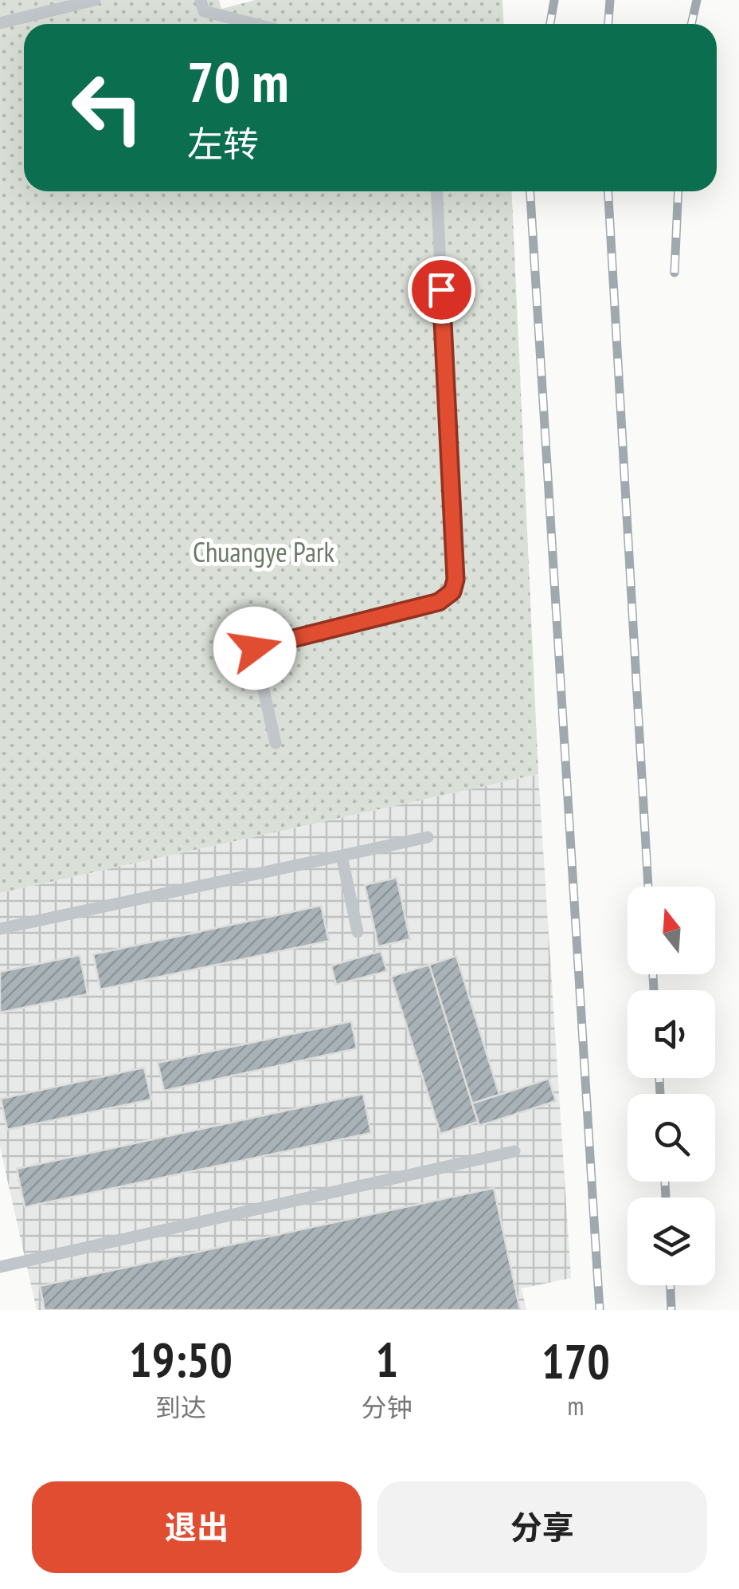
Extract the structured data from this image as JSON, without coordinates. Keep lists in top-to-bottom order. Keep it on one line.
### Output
{"parks":["Chuangye Park"],"north":"top","page":{"turn":["70 m","左转"],"eta":["19:50","到达","1","分钟","170","m"],"buttons":["退出","分享"]}}
